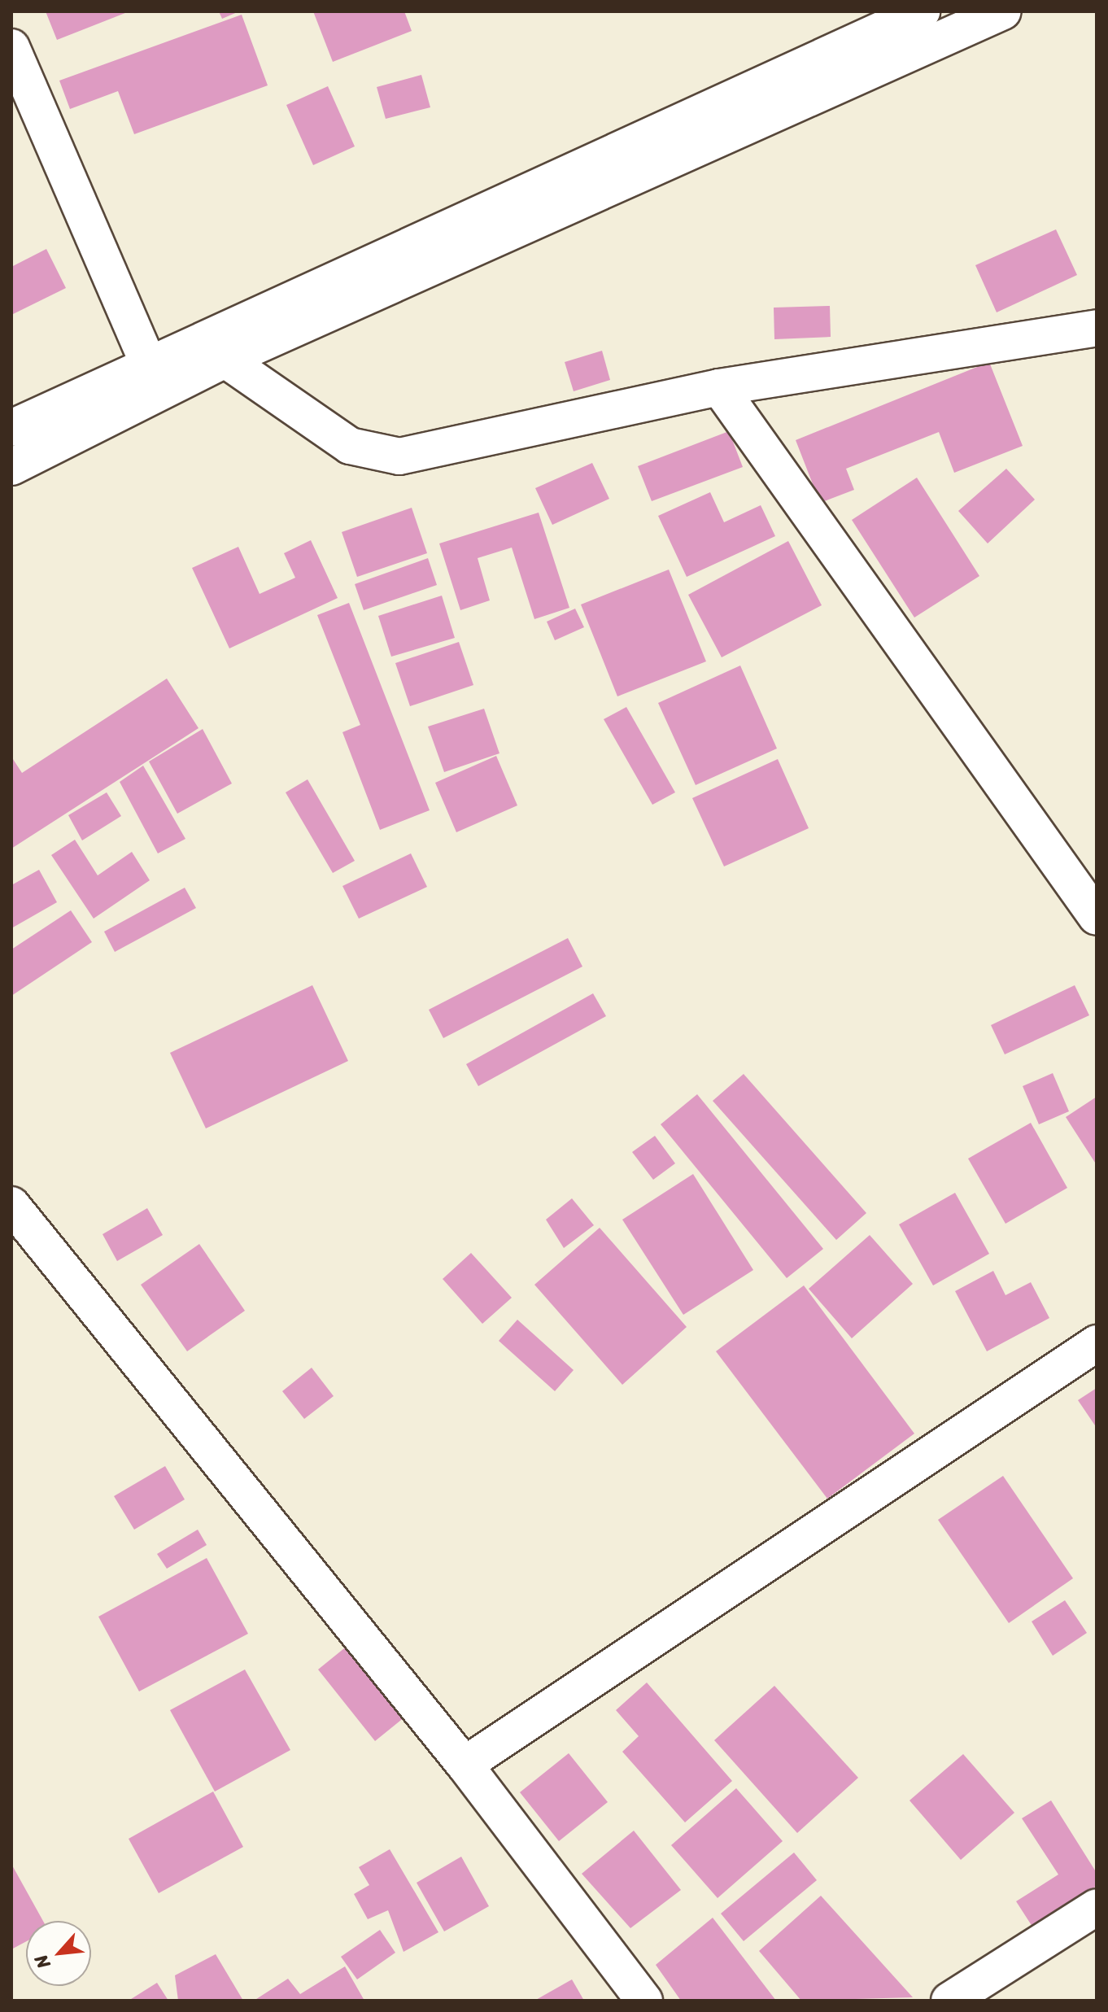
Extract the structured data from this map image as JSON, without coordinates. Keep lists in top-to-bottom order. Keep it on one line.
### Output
{"north":"bottom left"}
